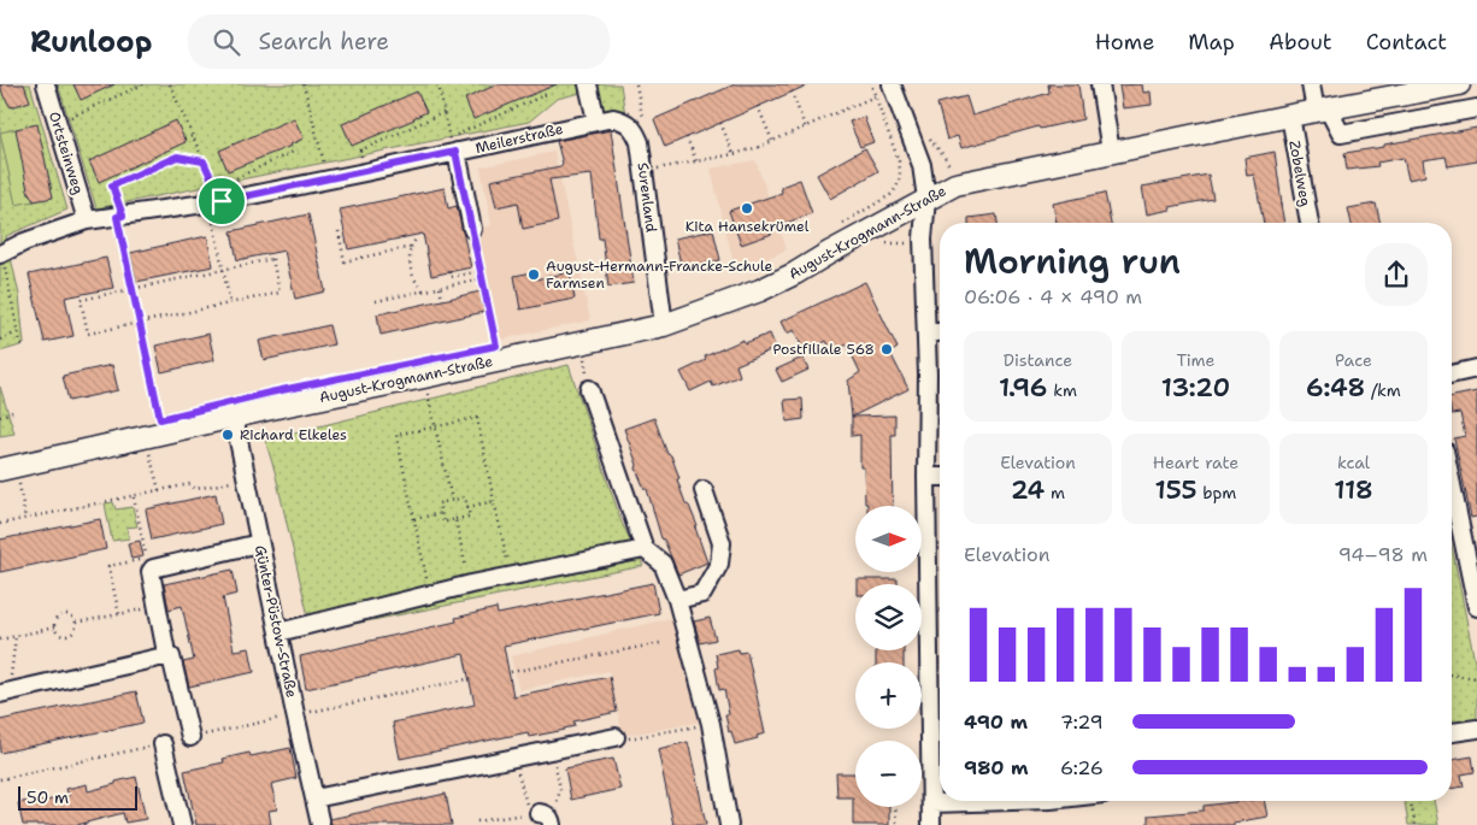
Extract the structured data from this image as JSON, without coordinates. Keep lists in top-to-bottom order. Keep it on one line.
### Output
{"streets":{"main road":["August-Krogmann-Straße"],"street":["Meilerstraße","Ortsteinweg","Zobelweg","Surenland","Günter-Püstow-Straße"]},"crossings":[["Meilerstraße","Ortsteinweg"],["Meilerstraße","Surenland"],["Zobelweg","August-Krogmann-Straße"],["Surenland","August-Krogmann-Straße"],["August-Krogmann-Straße","Günter-Püstow-Straße"]],"places":["Kita Hansekrümel","August-Hermann-Francke-Schule Farmsen","Postfiliale 568","Richard Elkeles"],"scale_bar":"50 m","north":"right","page":{"header":"Runloop","search":"Search here","nav":["Home","Map","About","Contact"],"heading":["Morning run","06:06 · 4 × 490 m"],"stats":[["Distance","1.96 km"],["Time","13:20"],["Pace","6:48 /km"],["Elevation","24 m"],["Heart rate","155 bpm"],["kcal","118"]],"map_buttons":["+","−"],"chart":["Elevation","94–98 m"],"list":[{"name":"490 m","note":"7:29"},{"name":"980 m","note":"6:26"}],"scale":"50 m"}}
